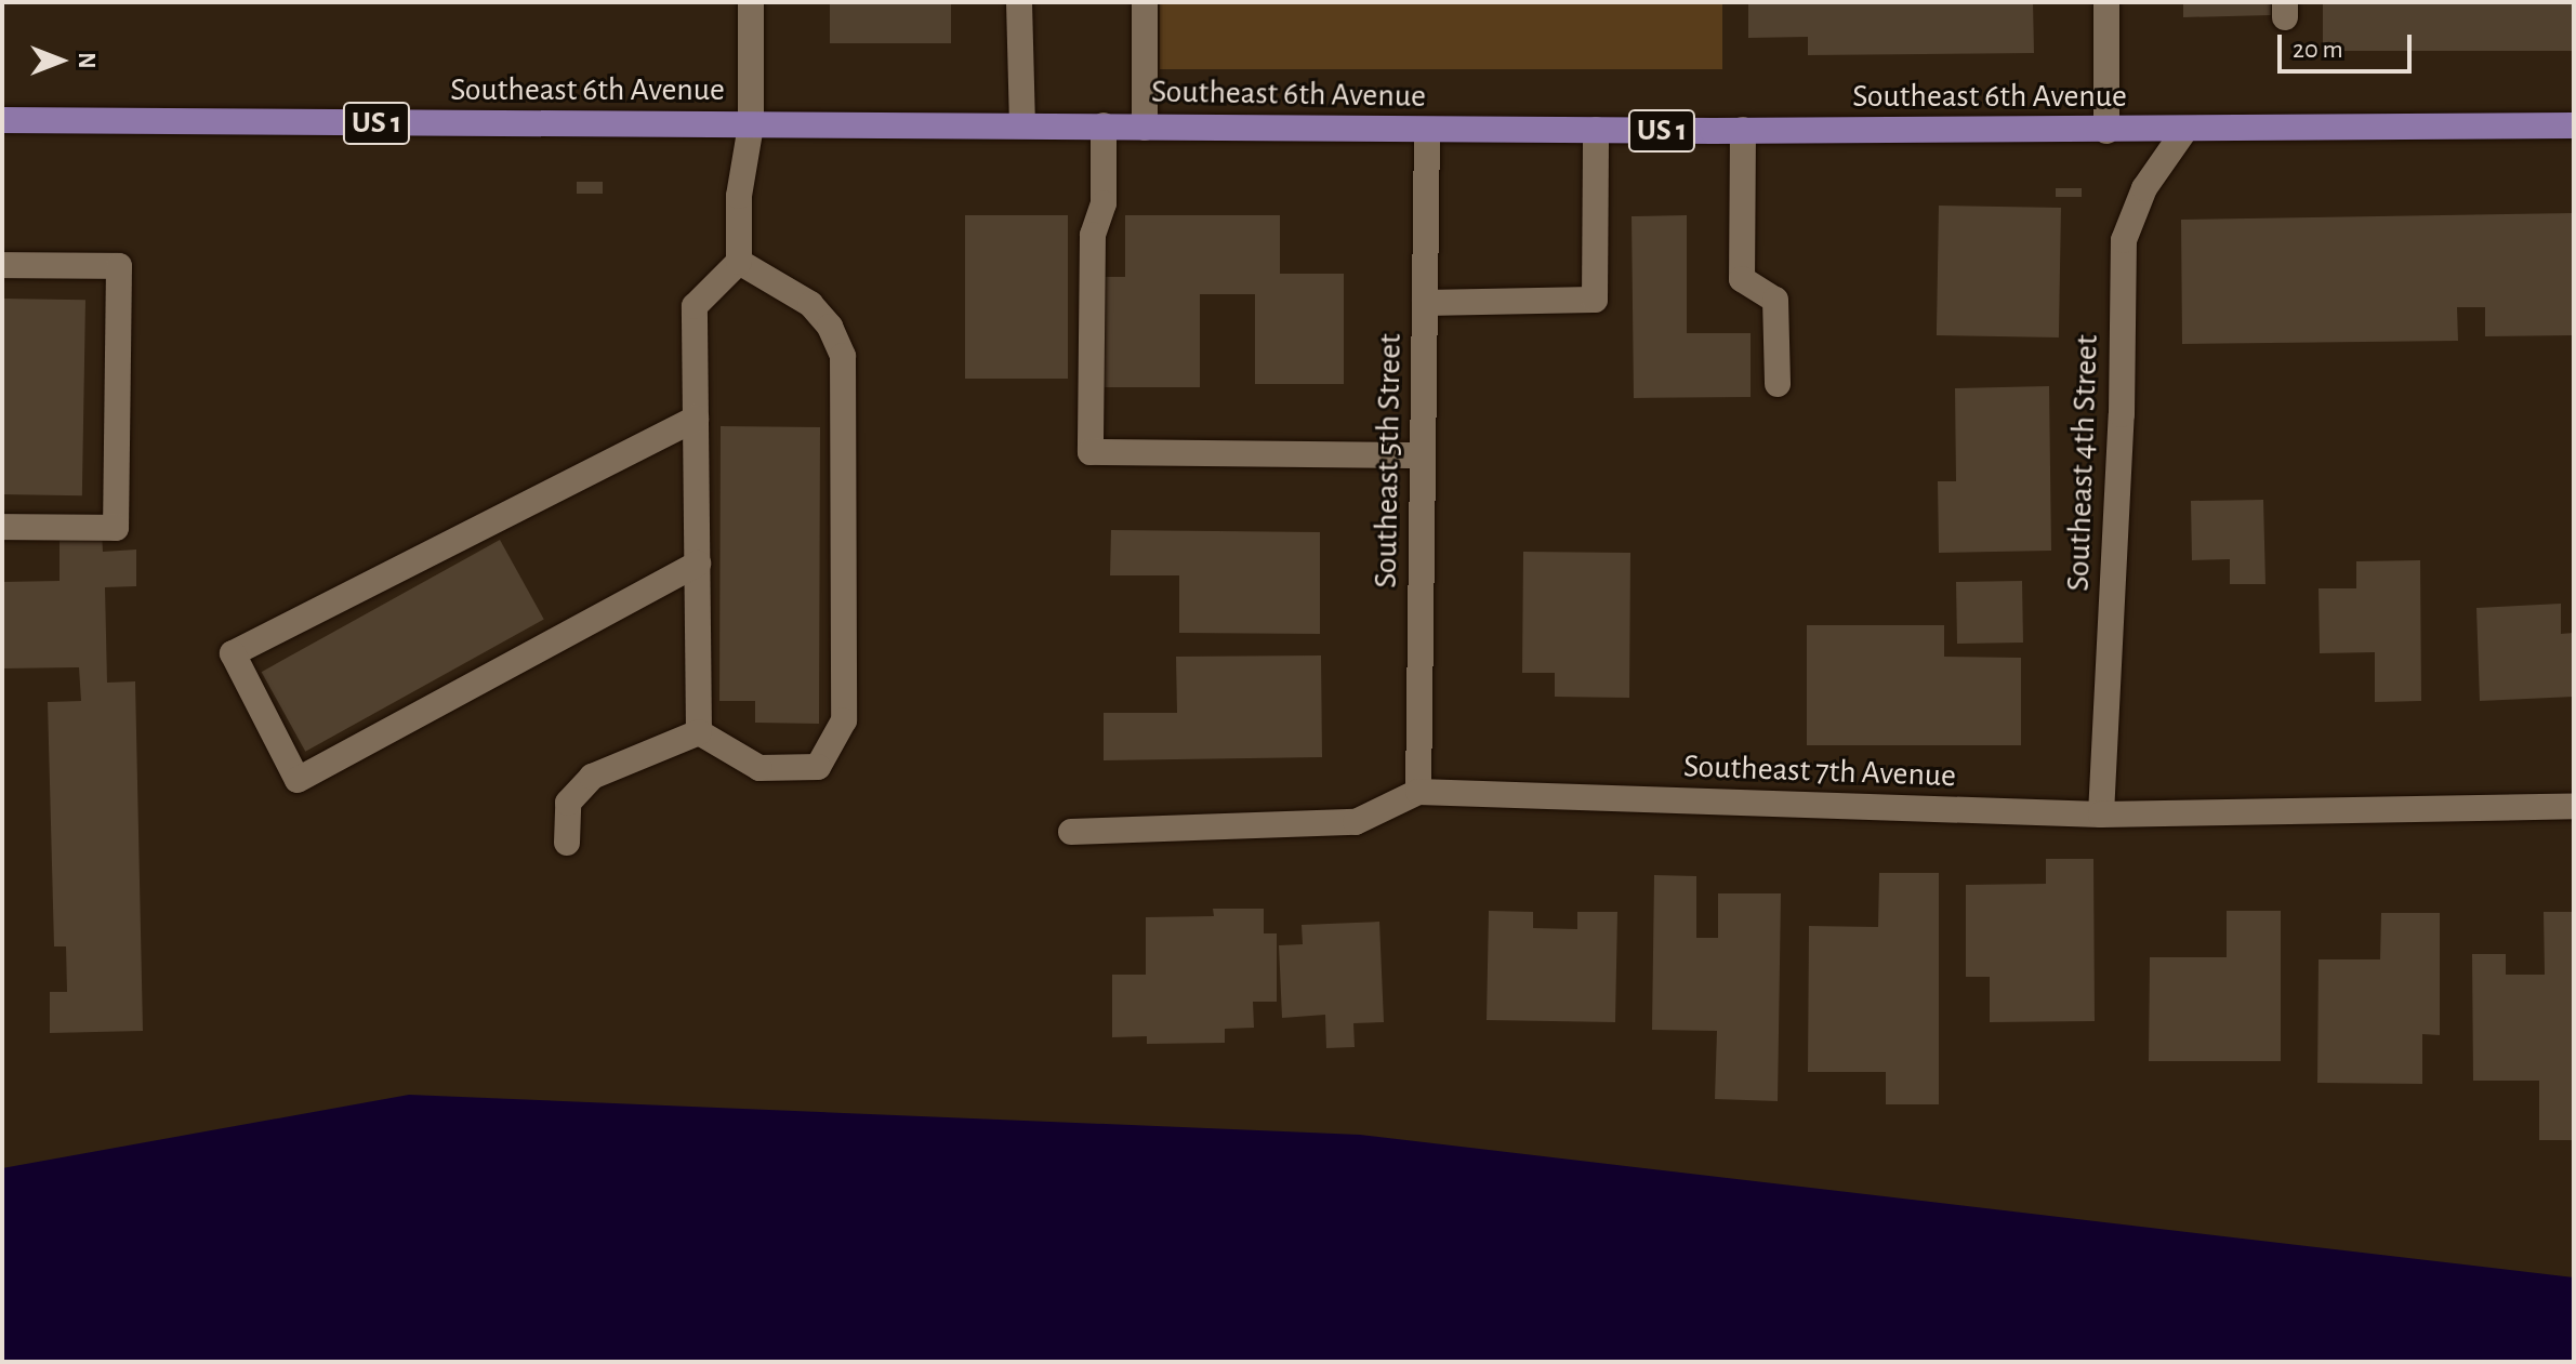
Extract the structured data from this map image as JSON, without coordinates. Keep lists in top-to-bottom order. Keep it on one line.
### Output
{"streets":{"main road":["Southeast 6th Avenue","US 1"],"street":["Southeast 5th Street","Southeast 4th Street","Southeast 7th Avenue"]},"crossings":[["Southeast 6th Avenue","Southeast 5th Street"],["Southeast 6th Avenue","Southeast 4th Street"],["Southeast 5th Street","Southeast 7th Avenue"],["Southeast 4th Street","Southeast 7th Avenue"]],"scale_bar":"20 m","north":"right"}
